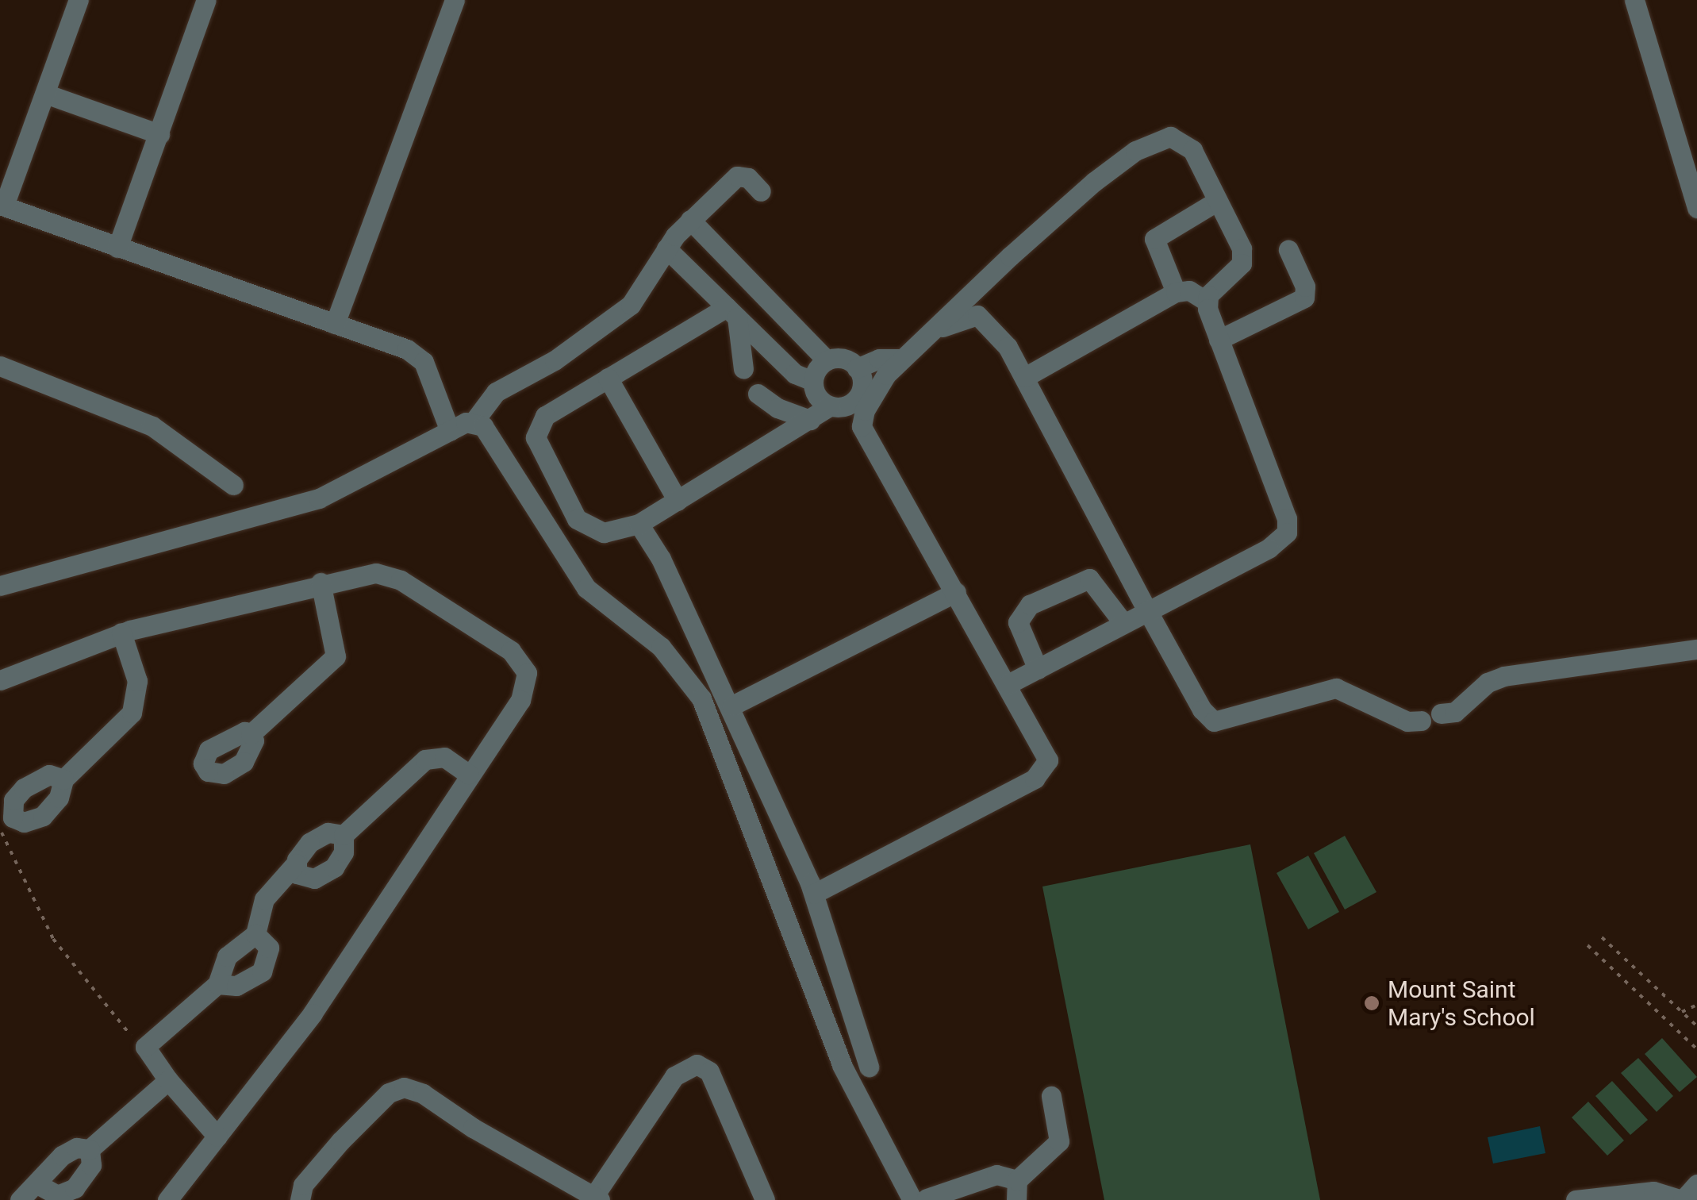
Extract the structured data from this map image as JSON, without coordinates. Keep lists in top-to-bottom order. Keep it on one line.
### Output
{"places":["Mount Saint Mary's School"]}
